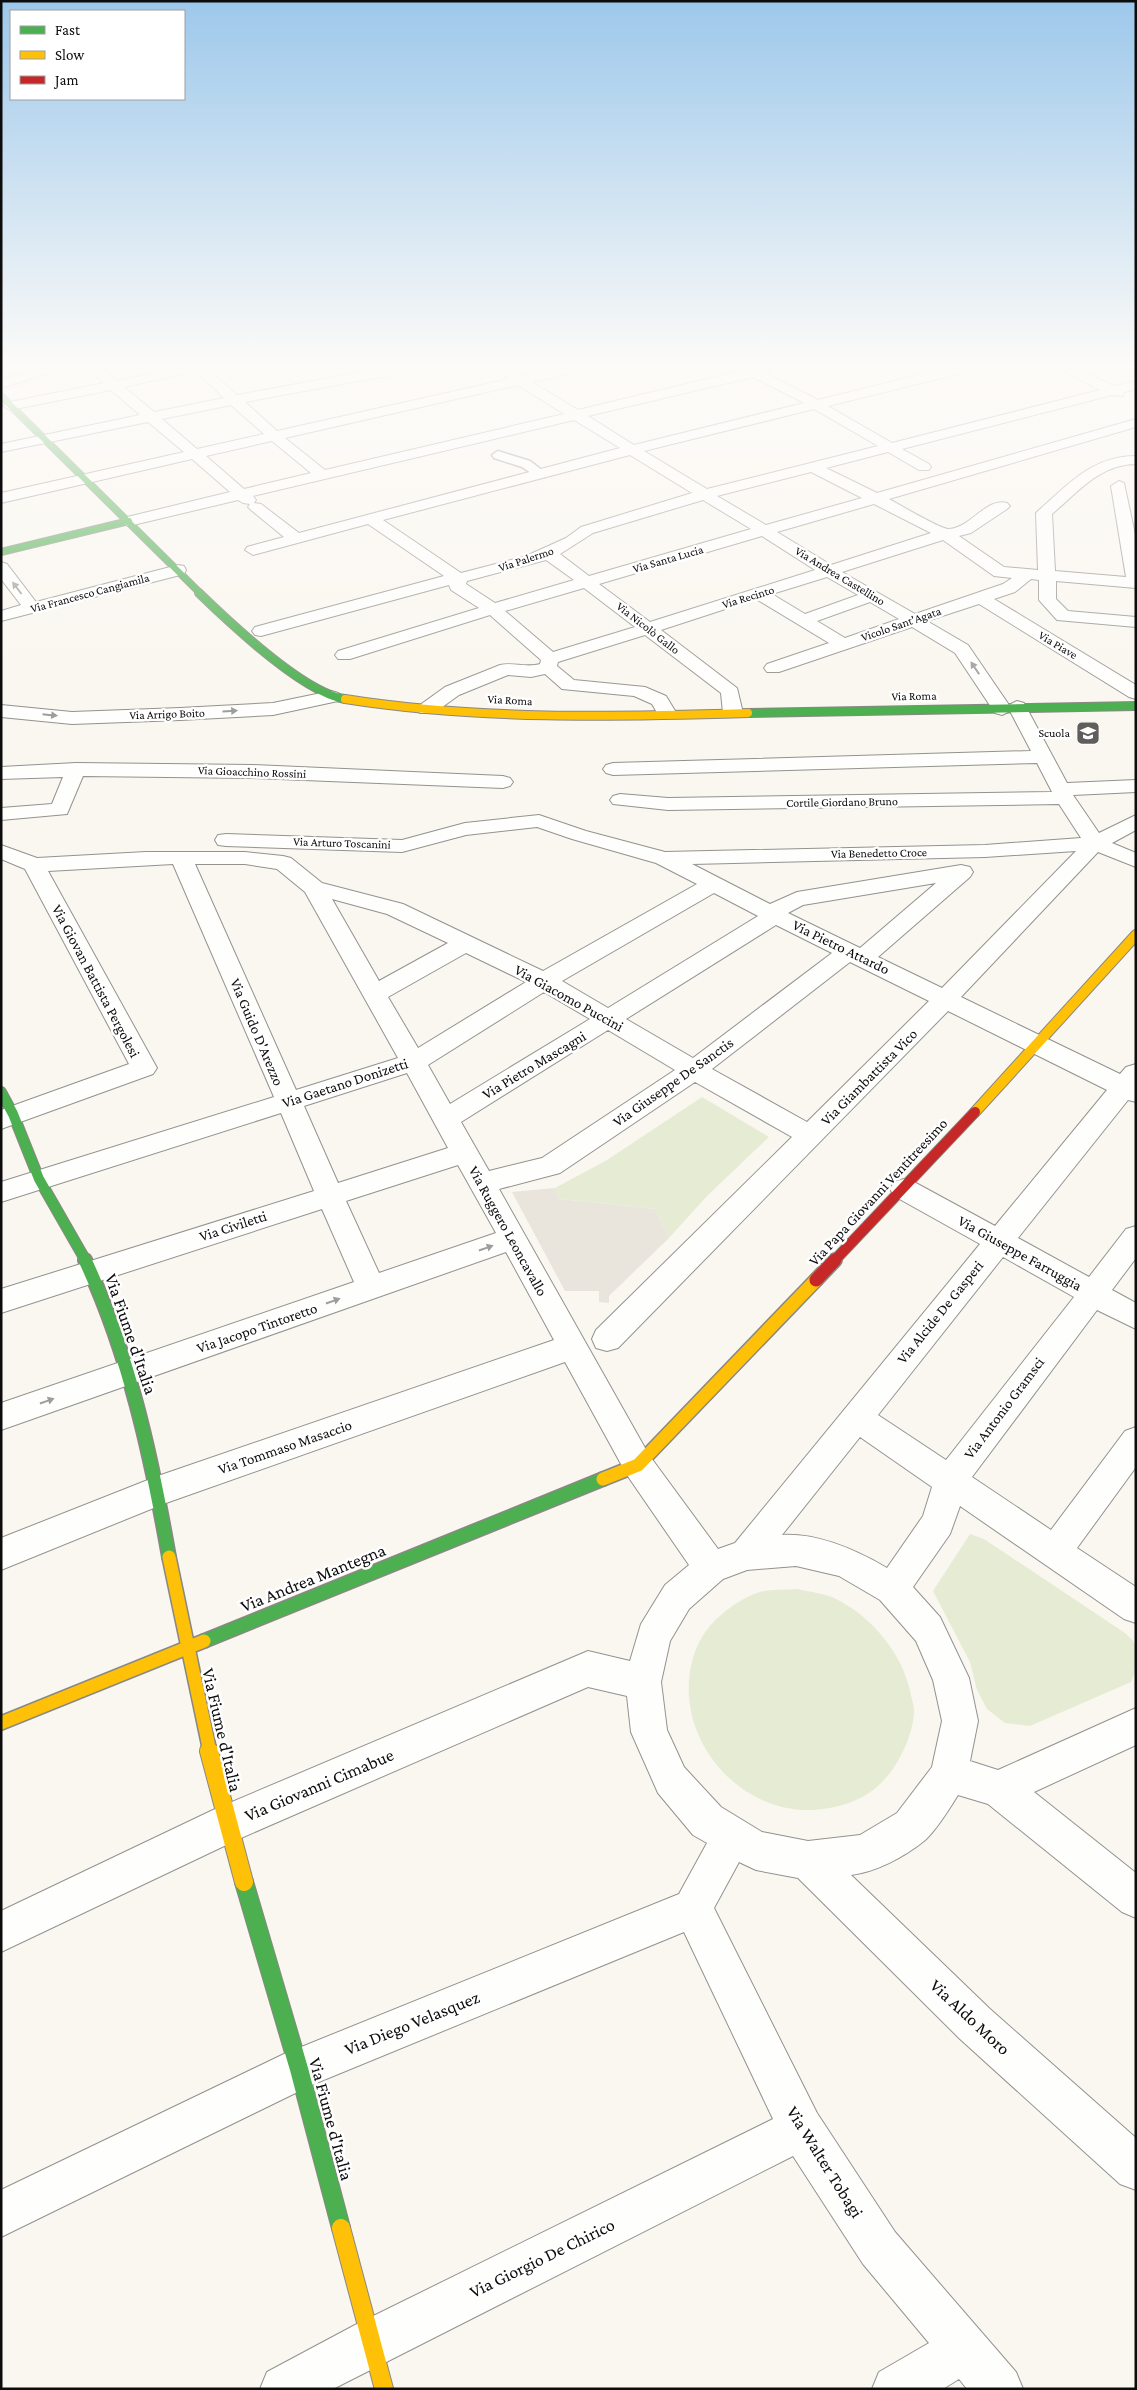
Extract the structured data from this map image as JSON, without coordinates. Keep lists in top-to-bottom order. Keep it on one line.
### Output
{"streets":{"main road":["Via Roma","Via Papa Giovanni Ventitreesimo","Via Fiume d'Italia","Via Andrea Mantegna"],"street":["Via Palermo","Via Santa Lucia","Via Andrea Castellino","Via Francesco Cangiamila","Via Recinto","Vicolo Sant'Agata","Via Nicolò Gallo","Via Piave","Via Arrigo Boito","Via Gioacchino Rossini","Cortile Giordano Bruno","Via Arturo Toscanini","Via Benedetto Croce","Via Pietro Attardo","Via Giovan Battista Pergolesi","Via Giacomo Puccini","Via Guido D'Arezzo","Via Pietro Mascagni","Via Giambattista Vico","Via Giuseppe De Sanctis","Via Gaetano Donizetti","Via Civiletti","Via Ruggero Leoncavallo","Via Giuseppe Farruggia","Via Alcide De Gasperi","Via Jacopo Tintoretto","Via Antonio Gramsci","Via Tommaso Masaccio","Via Giovanni Cimabue","Via Aldo Moro","Via Diego Velasquez","Via Walter Tobagi","Via Giorgio De Chirico"]},"crossings":[["Via Palermo","Via Andrea Castellino"],["Via Palermo","Via Nicolò Gallo"],["Via Santa Lucia","Via Andrea Castellino"],["Via Santa Lucia","Via Nicolò Gallo"],["Via Andrea Castellino","Via Recinto"],["Via Andrea Castellino","Vicolo Sant'Agata"],["Via Andrea Castellino","Via Roma"],["Via Andrea Castellino","Cortile Giordano Bruno"],["Via Andrea Castellino","Via Benedetto Croce"],["Via Andrea Castellino","Via Giambattista Vico"],["Via Francesco Cangiamila","Via Roma"],["Via Recinto","Via Nicolò Gallo"],["Via Recinto","Via Roma"],["Vicolo Sant'Agata","Via Piave"],["Via Nicolò Gallo","Via Roma"],["Via Roma","Via Arrigo Boito"],["Via Arturo Toscanini","Via Pietro Attardo"],["Via Benedetto Croce","Via Pietro Attardo"],["Via Benedetto Croce","Via Giambattista Vico"],["Via Benedetto Croce","Via Giuseppe De Sanctis"],["Via Pietro Attardo","Via Pietro Mascagni"],["Via Pietro Attardo","Via Giambattista Vico"],["Via Pietro Attardo","Via Giuseppe De Sanctis"],["Via Pietro Attardo","Via Gaetano Donizetti"],["Via Pietro Attardo","Via Papa Giovanni Ventitreesimo"],["Via Pietro Attardo","Via Alcide De Gasperi"],["Via Giovan Battista Pergolesi","Via Fiume d'Italia"],["Via Giacomo Puccini","Via Pietro Mascagni"],["Via Giacomo Puccini","Via Giambattista Vico"],["Via Giacomo Puccini","Via Giuseppe De Sanctis"],["Via Giacomo Puccini","Via Gaetano Donizetti"],["Via Giacomo Puccini","Via Ruggero Leoncavallo"],["Via Guido D'Arezzo","Via Gaetano Donizetti"],["Via Guido D'Arezzo","Via Civiletti"],["Via Guido D'Arezzo","Via Jacopo Tintoretto"],["Via Pietro Mascagni","Via Ruggero Leoncavallo"],["Via Giuseppe De Sanctis","Via Ruggero Leoncavallo"],["Via Gaetano Donizetti","Via Ruggero Leoncavallo"],["Via Gaetano Donizetti","Via Fiume d'Italia"],["Via Papa Giovanni Ventitreesimo","Via Ruggero Leoncavallo"],["Via Papa Giovanni Ventitreesimo","Via Giuseppe Farruggia"],["Via Papa Giovanni Ventitreesimo","Via Andrea Mantegna"],["Via Civiletti","Via Ruggero Leoncavallo"],["Via Civiletti","Via Fiume d'Italia"],["Via Ruggero Leoncavallo","Via Jacopo Tintoretto"],["Via Ruggero Leoncavallo","Via Tommaso Masaccio"],["Via Ruggero Leoncavallo","Via Andrea Mantegna"],["Via Giuseppe Farruggia","Via Alcide De Gasperi"],["Via Giuseppe Farruggia","Via Antonio Gramsci"],["Via Jacopo Tintoretto","Via Fiume d'Italia"],["Via Fiume d'Italia","Via Tommaso Masaccio"],["Via Fiume d'Italia","Via Andrea Mantegna"],["Via Fiume d'Italia","Via Giovanni Cimabue"],["Via Fiume d'Italia","Via Diego Velasquez"],["Via Fiume d'Italia","Via Giorgio De Chirico"],["Via Diego Velasquez","Via Walter Tobagi"],["Via Walter Tobagi","Via Giorgio De Chirico"]],"one_way":["Via Jacopo Tintoretto"],"places":{"school or university":["Scuola"]},"legend":["Fast","Slow","Jam"]}
